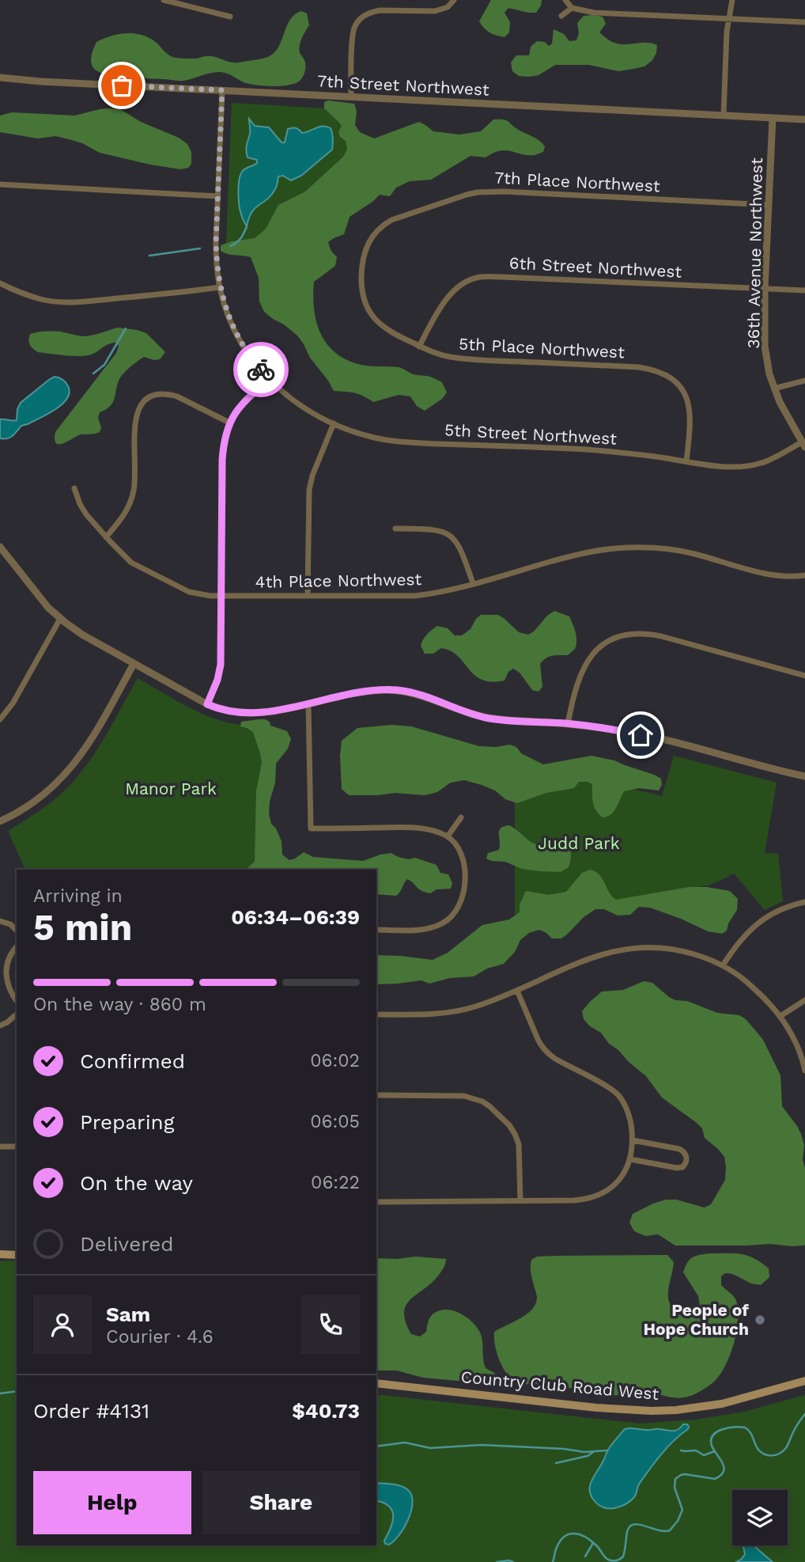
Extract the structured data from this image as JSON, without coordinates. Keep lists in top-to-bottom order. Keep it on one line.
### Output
{"streets":{"main road":["Country Club Road West"],"street":["7th Street Northwest","7th Place Northwest","36th Avenue Northwest","6th Street Northwest","5th Place Northwest","5th Street Northwest","4th Place Northwest"]},"crossings":[["7th Street Northwest","36th Avenue Northwest"],["7th Street Northwest","5th Street Northwest"],["7th Place Northwest","36th Avenue Northwest"],["7th Place Northwest","5th Place Northwest"],["36th Avenue Northwest","6th Street Northwest"],["36th Avenue Northwest","5th Street Northwest"],["6th Street Northwest","5th Place Northwest"],["5th Place Northwest","5th Street Northwest"]],"parks":["Manor Park","Judd Park"],"places":["People of Hope Church"],"page":{"heading":["5 min","Arriving in","06:34–06:39"],"panel":["Sam","Courier · 4.6","Order #4131","$40.73"],"bar":"On the way · 860 m","list":[["Confirmed","06:02"],["Preparing","06:05"],["On the way","06:22"],"Delivered"],"buttons":["Help","Share"]}}
